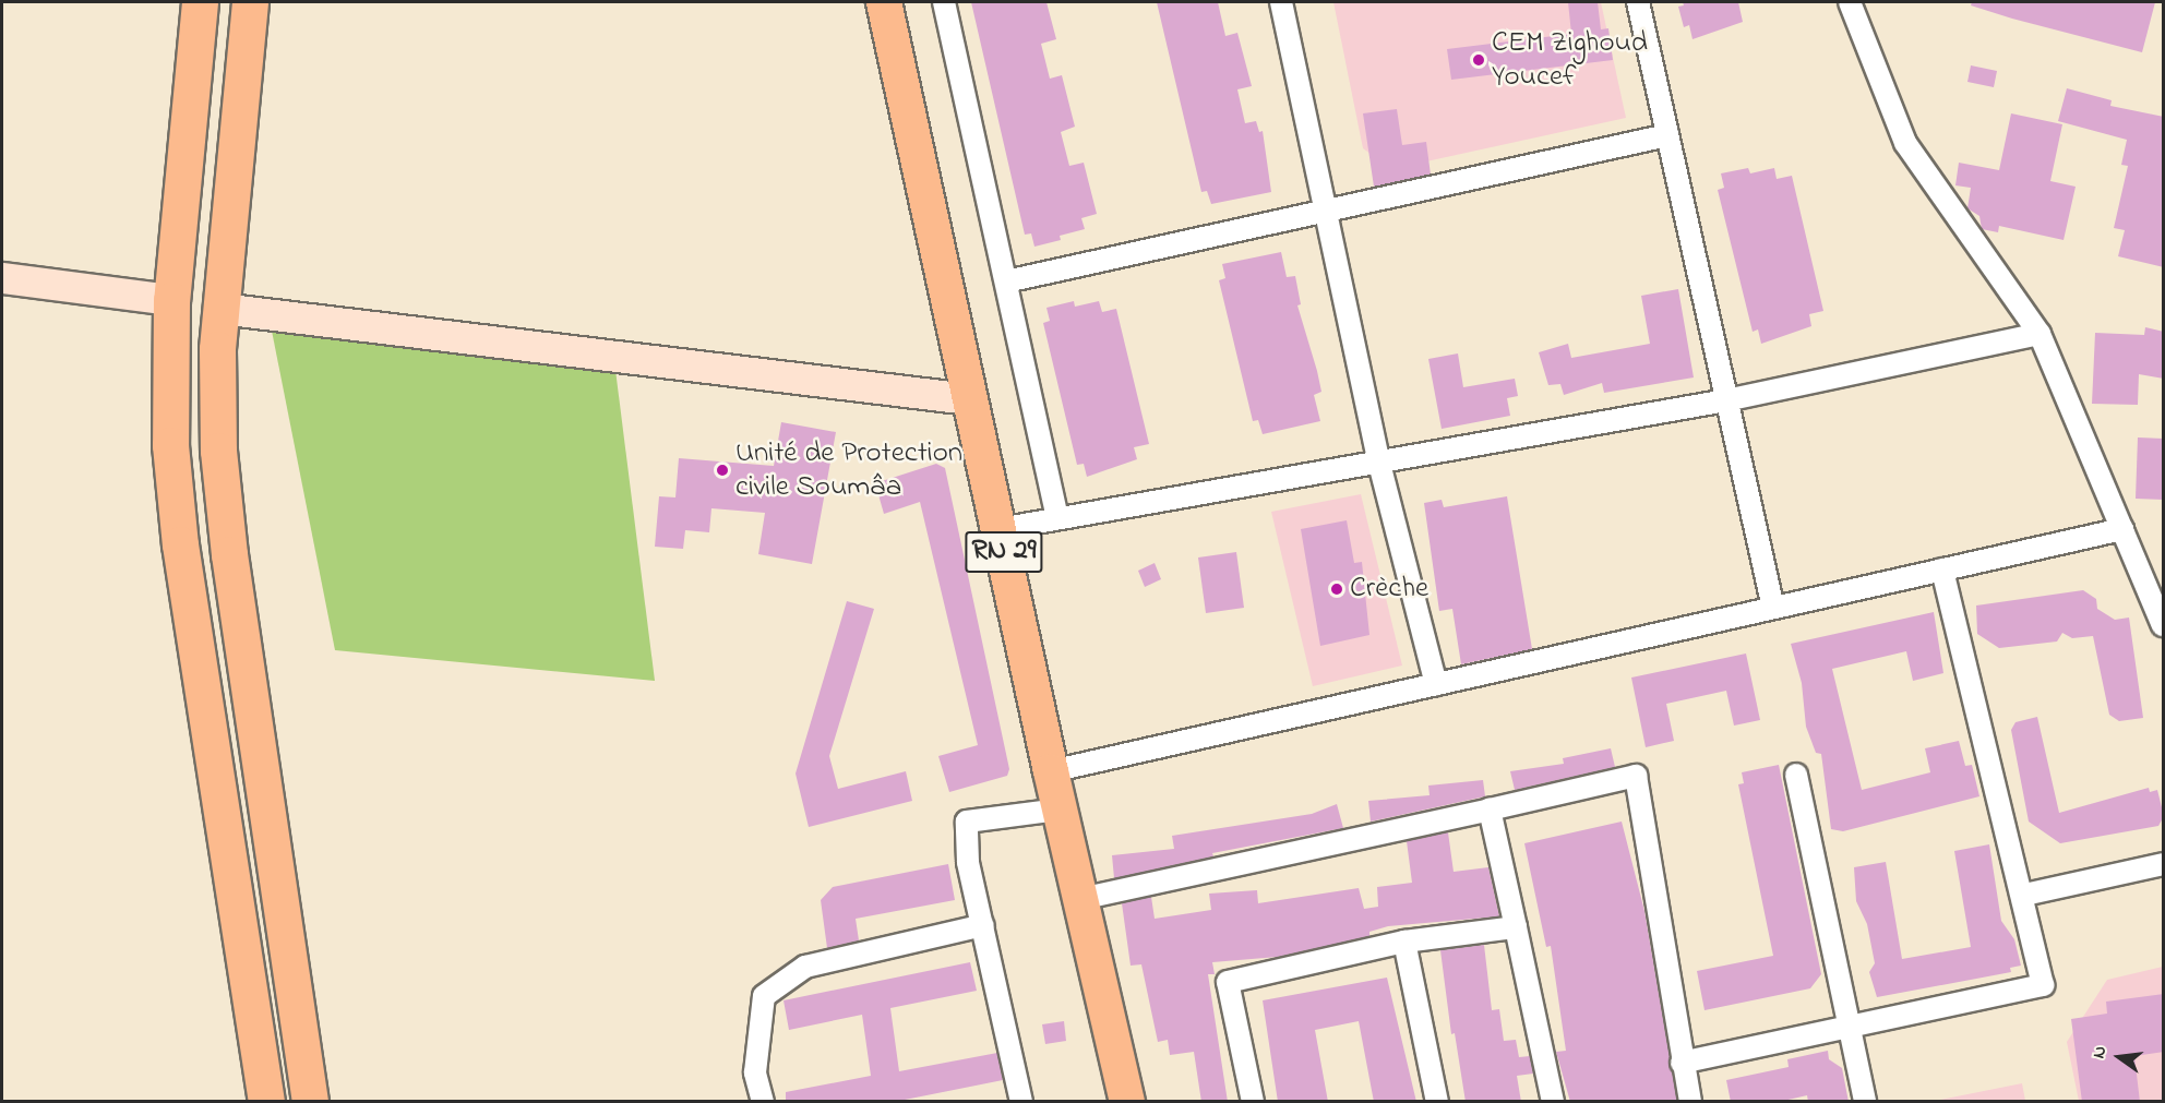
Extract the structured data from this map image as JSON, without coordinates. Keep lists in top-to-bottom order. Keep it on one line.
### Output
{"streets":{"main road":["RN 29"]},"places":["CEM Zighoud Youcef","Unité de Protection civile Soumâa","Crèche"],"north":"left"}
